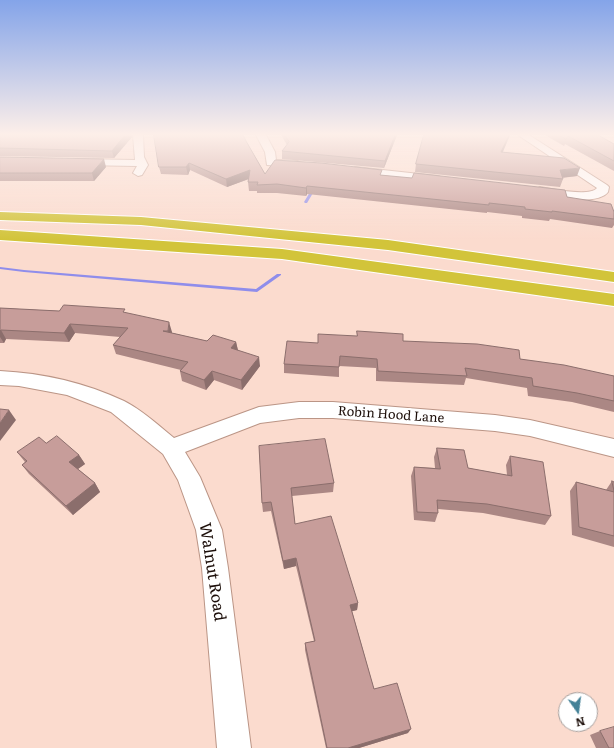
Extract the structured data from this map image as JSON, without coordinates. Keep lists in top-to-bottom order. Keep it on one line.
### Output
{"streets":{"street":["Robin Hood Lane","Walnut Road"]},"crossings":[["Robin Hood Lane","Walnut Road"]],"north":"bottom"}
